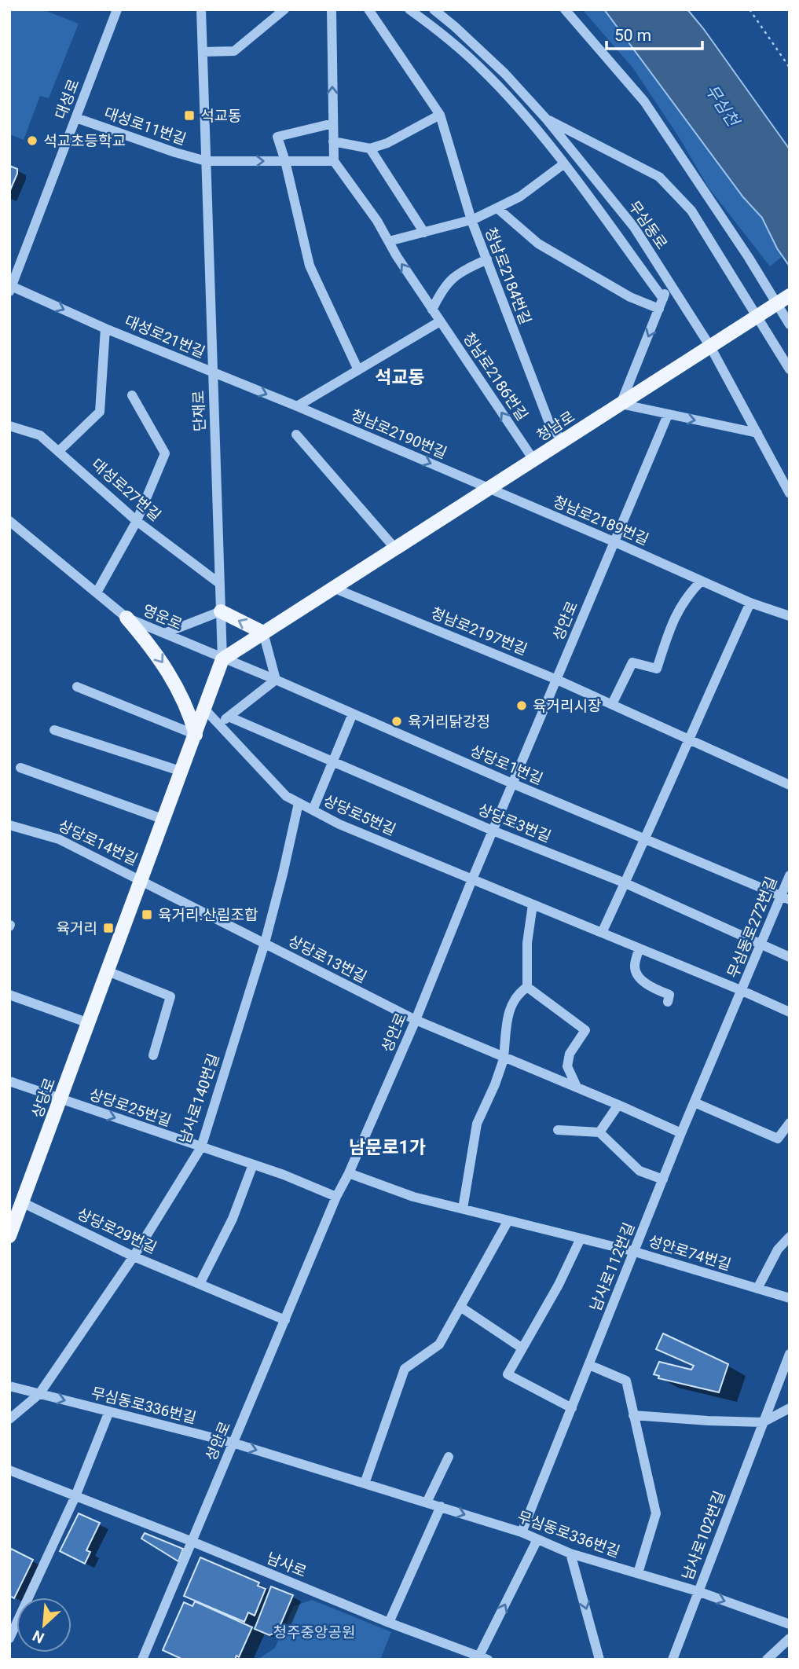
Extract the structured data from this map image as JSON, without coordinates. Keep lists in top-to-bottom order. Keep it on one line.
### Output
{"streets":{"main road":["청남로","상당로"],"street":["대성로","대성로11번길","무심동로","청남로2184번길","대성로21번길","청남로2186번길","단재로","청남로2190번길","대성로27번길","청남로2189번길","영운로","성안로","청남로2197번길","상당로1번길","상당로5번길","상당로3번길","상당로14번길","무심동로272번길","상당로13번길","남사로140번길","상당로25번길","상당로29번길","성안로74번길","남사로112번길","무심동로336번길","남사로102번길","남사로"]},"crossings":[["대성로","대성로11번길"],["대성로","대성로21번길"],["대성로11번길","단재로"],["무심동로","청남로"],["청남로2184번길","청남로"],["대성로21번길","단재로"],["대성로21번길","청남로2190번길"],["대성로21번길","대성로27번길"],["청남로2186번길","청남로"],["단재로","청남로"],["단재로","청남로2190번길"],["단재로","대성로27번길"],["단재로","영운로"],["단재로","상당로1번길"],["단재로","상당로"],["청남로","청남로2190번길"],["청남로","청남로2189번길"],["청남로","영운로"],["청남로","청남로2197번길"],["청남로","상당로1번길"],["청남로","상당로"],["청남로2190번길","청남로2189번길"],["청남로2189번길","성안로"],["영운로","상당로1번길"],["영운로","상당로"],["성안로","청남로2197번길"],["성안로","상당로1번길"],["성안로","상당로5번길"],["성안로","상당로3번길"],["성안로","상당로13번길"],["성안로","상당로25번길"],["성안로","상당로29번길"],["성안로","성안로74번길"],["성안로","무심동로336번길"],["성안로","남사로"],["상당로1번길","무심동로272번길"],["상당로1번길","상당로"],["상당로5번길","무심동로272번길"],["상당로5번길","상당로"],["상당로5번길","남사로140번길"],["상당로5번길","남사로112번길"],["상당로3번길","무심동로272번길"],["상당로14번길","상당로13번길"],["상당로14번길","상당로"],["무심동로272번길","남사로112번길"],["상당로13번길","상당로"],["상당로13번길","남사로140번길"],["상당로13번길","남사로112번길"],["상당로","상당로25번길"],["상당로","상당로29번길"],["남사로140번길","상당로25번길"],["남사로140번길","상당로29번길"],["남사로140번길","무심동로336번길"],["성안로74번길","남사로112번길"],["남사로112번길","무심동로336번길"],["무심동로336번길","남사로102번길"]],"one_way":["청남로2186번길","청남로2190번길","상당로25번길","무심동로336번길"],"districts":["석교동","남문로1가"],"water":["무심천"],"parks":["청주중앙공원"],"places":{"transit":["석교동","육거리.산림조합","육거리"],"other":["석교초등학교","육거리시장","육거리닭강정"]},"scale_bar":"50 m","north":"bottom left"}
